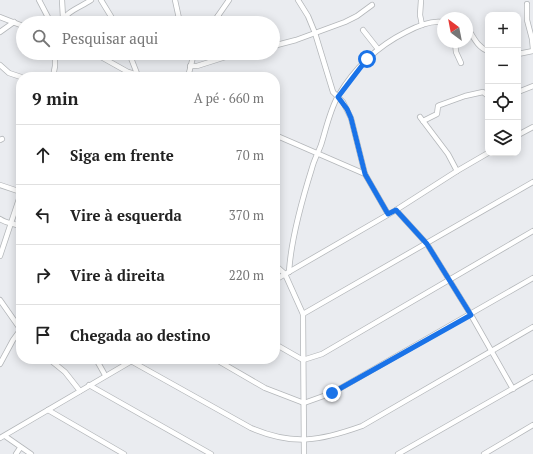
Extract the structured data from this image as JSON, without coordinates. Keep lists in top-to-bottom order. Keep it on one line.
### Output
{"north":"top left","page":{"map_buttons":["+","−"],"search":"Pesquisar aqui","heading":["9 min","A pé · 660 m"],"list":[["Siga em frente","70 m"],["Vire à esquerda","370 m"],["Vire à direita","220 m"],"Chegada ao destino"]}}
